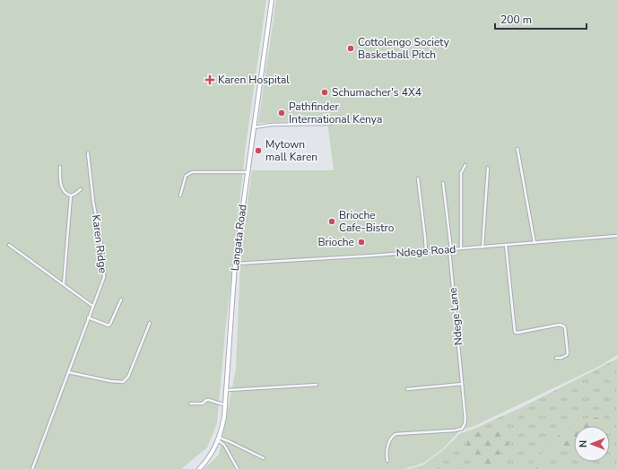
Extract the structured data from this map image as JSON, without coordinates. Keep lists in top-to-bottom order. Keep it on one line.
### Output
{"streets":{"main road":["Langata Road"],"street":["Karen Ridge","Ndege Road","Ndege Lane"]},"crossings":[["Langata Road","Ndege Road"],["Ndege Road","Ndege Lane"]],"places":{"other":["Cottolengo Society Basketball Pitch","Schumacher's 4X4","Pathfinder International Kenya","Mytown mall Karen","Brioche Cafe-Bistro","Brioche"],"health":["Karen Hospital"]},"scale_bar":"200 m","north":"left"}
